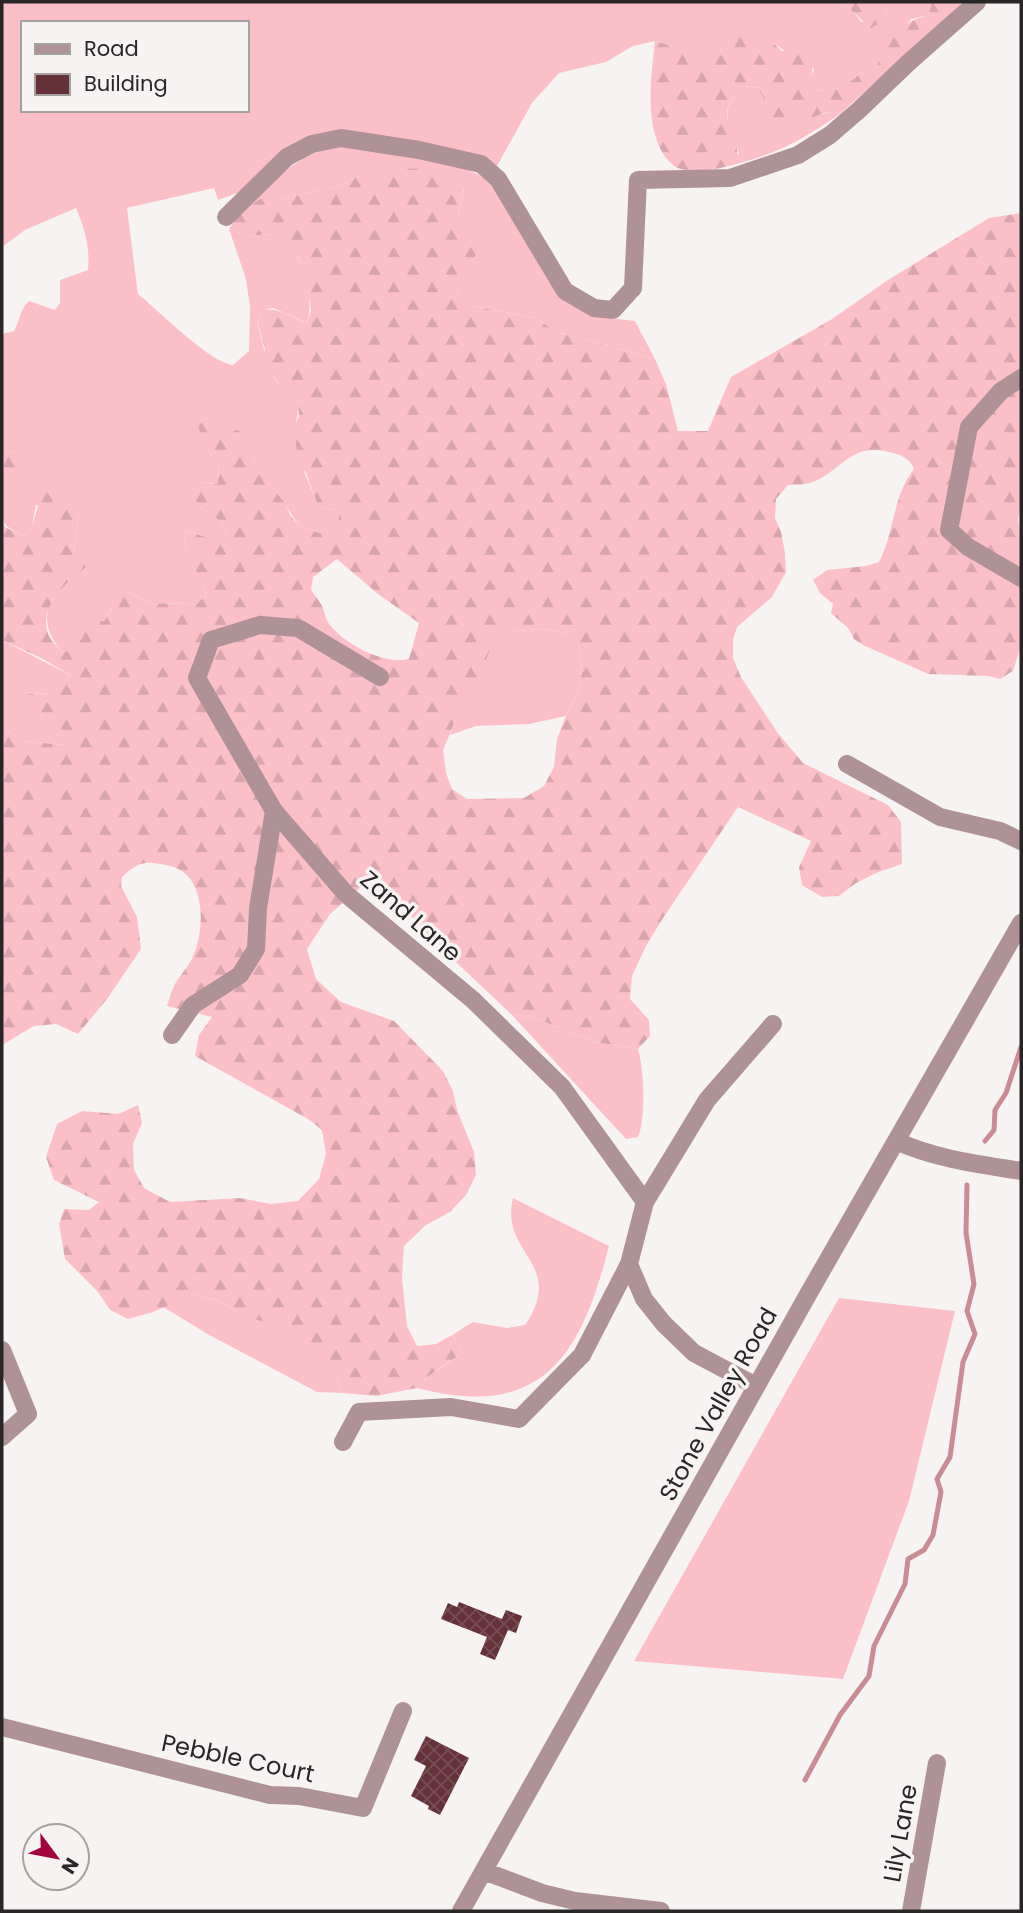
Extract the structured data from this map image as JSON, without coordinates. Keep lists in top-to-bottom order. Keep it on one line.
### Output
{"streets":{"street":["Zand Lane","Stone Valley Road","Pebble Court","Lily Lane"]},"legend":["Road","Building"],"north":"bottom right"}
